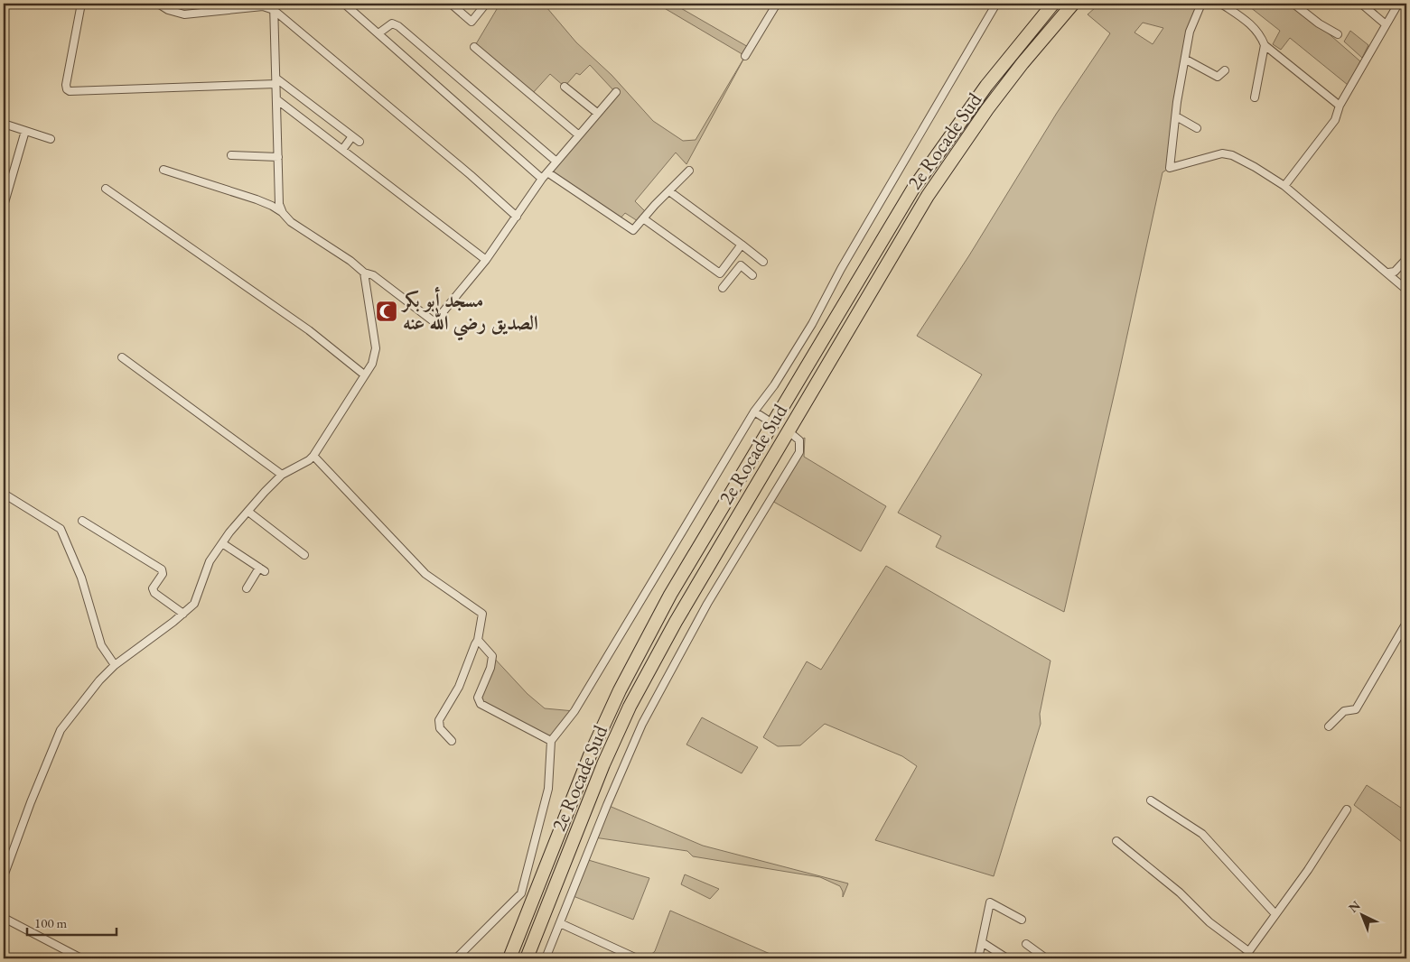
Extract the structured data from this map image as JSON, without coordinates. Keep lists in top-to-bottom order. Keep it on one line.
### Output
{"streets":{"highway":["2e Rocade Sud"]},"places":{"mosque":["مسجد أبو بكر الصديق رضي الله عنه"]},"scale_bar":"100 m","north":"top left"}
